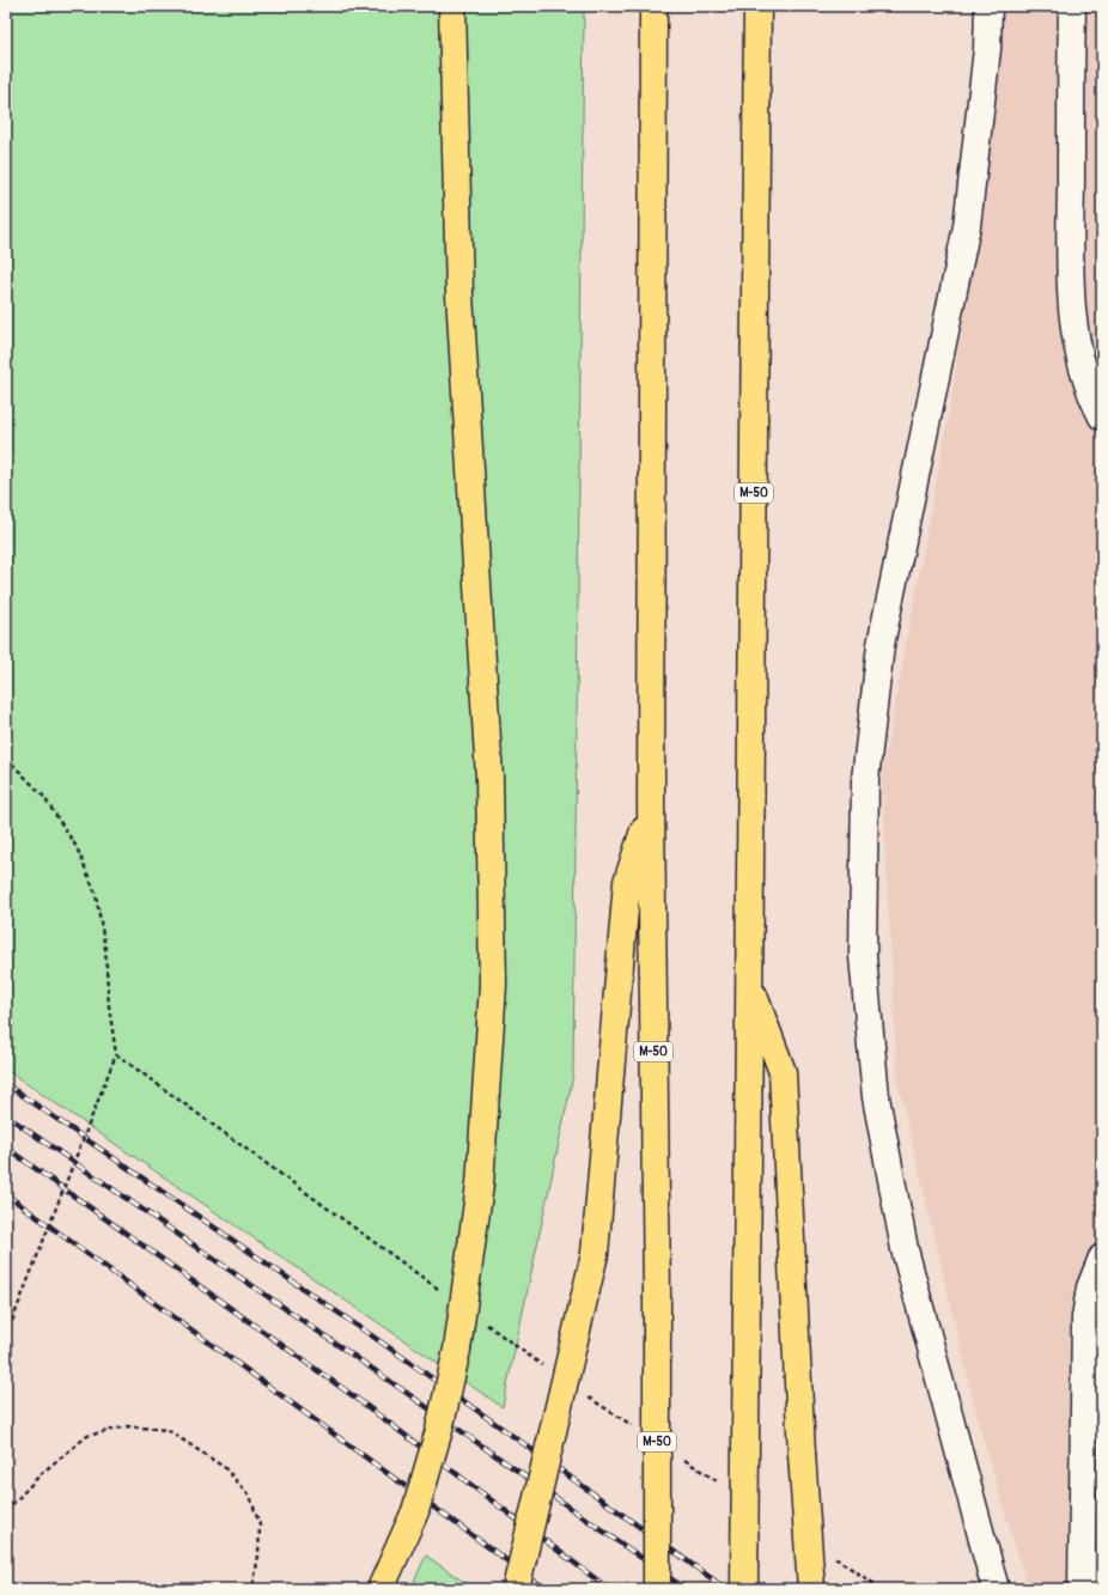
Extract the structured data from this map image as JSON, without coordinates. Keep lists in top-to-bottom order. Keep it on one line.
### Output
{"streets":{"highway":["M-50"]}}
